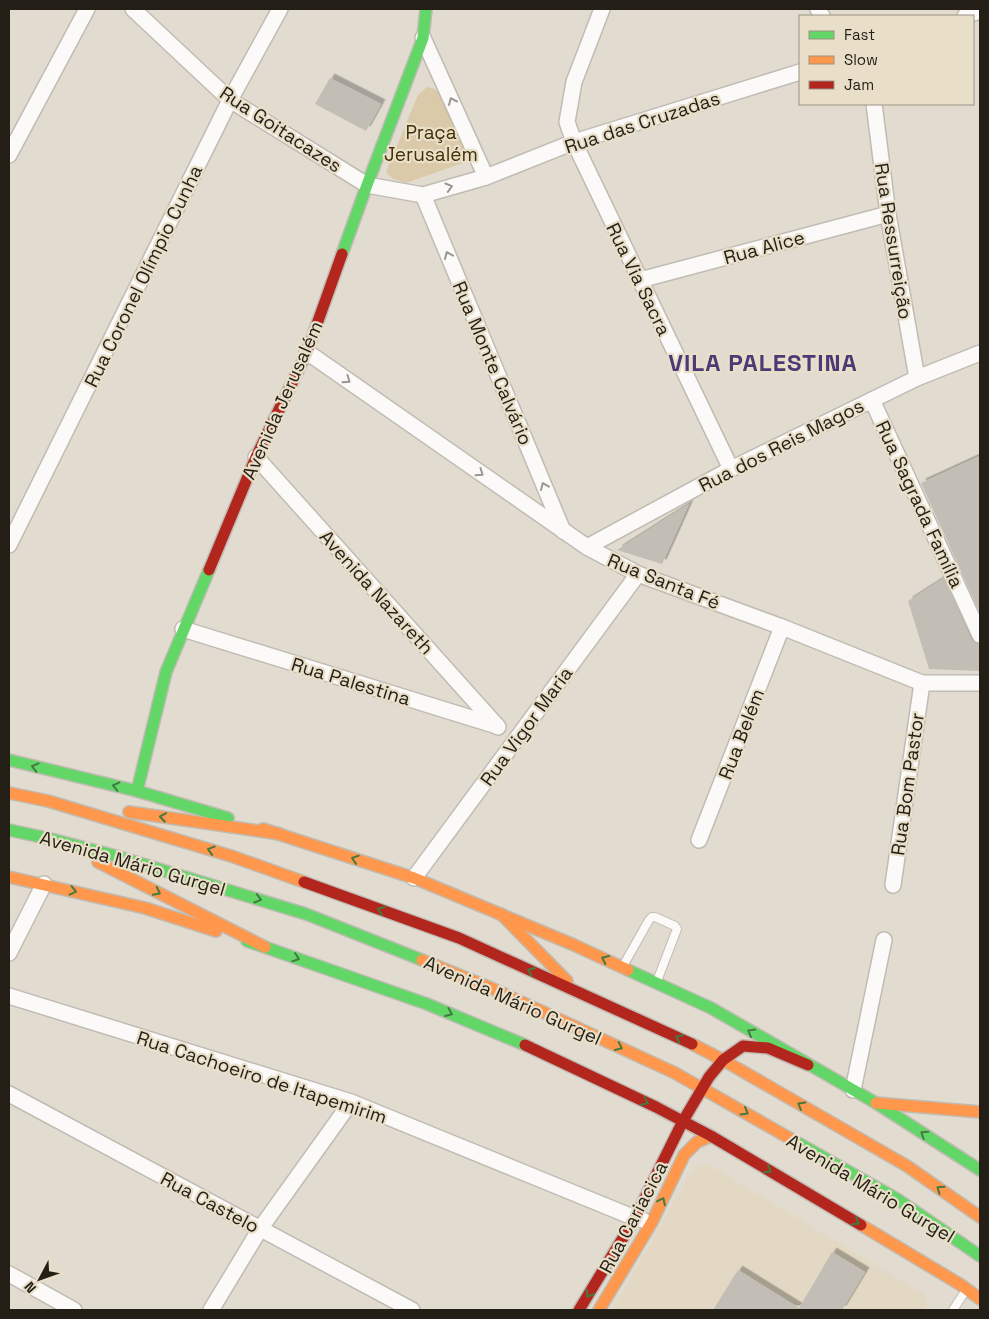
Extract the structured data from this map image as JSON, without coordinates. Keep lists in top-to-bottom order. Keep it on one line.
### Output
{"streets":{"main road":["Avenida Jerusalém","Avenida Mário Gurgel","Rua Cariacica"],"street":["Rua das Cruzadas","Rua Goitacazes","Rua Ressurreição","Rua Alice","Rua Coronel Olímpio Cunha","Rua Via Sacra","Rua Monte Calvário","Rua dos Reis Magos","Rua Sagrada Família","Rua Santa Fé","Avenida Nazareth","Rua Palestina","Rua Vigor Maria","Rua Belém","Rua Bom Pastor","Rua Cachoeiro de Itapemirim","Rua Castelo"]},"crossings":[["Rua das Cruzadas","Rua Goitacazes"],["Rua das Cruzadas","Rua Via Sacra"],["Rua das Cruzadas","Rua Monte Calvário"],["Rua das Cruzadas","Avenida Jerusalém"],["Rua Goitacazes","Rua Coronel Olímpio Cunha"],["Rua Goitacazes","Avenida Jerusalém"],["Rua Ressurreição","Rua Alice"],["Rua Ressurreição","Rua dos Reis Magos"],["Rua Alice","Rua Via Sacra"],["Rua Via Sacra","Rua dos Reis Magos"],["Rua Monte Calvário","Rua Santa Fé"],["Avenida Jerusalém","Rua Santa Fé"],["Avenida Jerusalém","Avenida Nazareth"],["Avenida Jerusalém","Rua Palestina"],["Rua dos Reis Magos","Rua Sagrada Família"],["Rua dos Reis Magos","Rua Santa Fé"],["Rua Santa Fé","Rua Vigor Maria"],["Rua Santa Fé","Rua Belém"],["Rua Santa Fé","Rua Bom Pastor"],["Avenida Nazareth","Rua Palestina"],["Rua Palestina","Rua Vigor Maria"],["Avenida Mário Gurgel","Rua Cariacica"],["Rua Cachoeiro de Itapemirim","Rua Cariacica"]],"one_way":["Rua Monte Calvário","Rua Santa Fé"],"districts":["VILA PALESTINA"],"parks":["Praça Jerusalém"],"legend":["Fast","Slow","Jam"],"north":"bottom left"}
